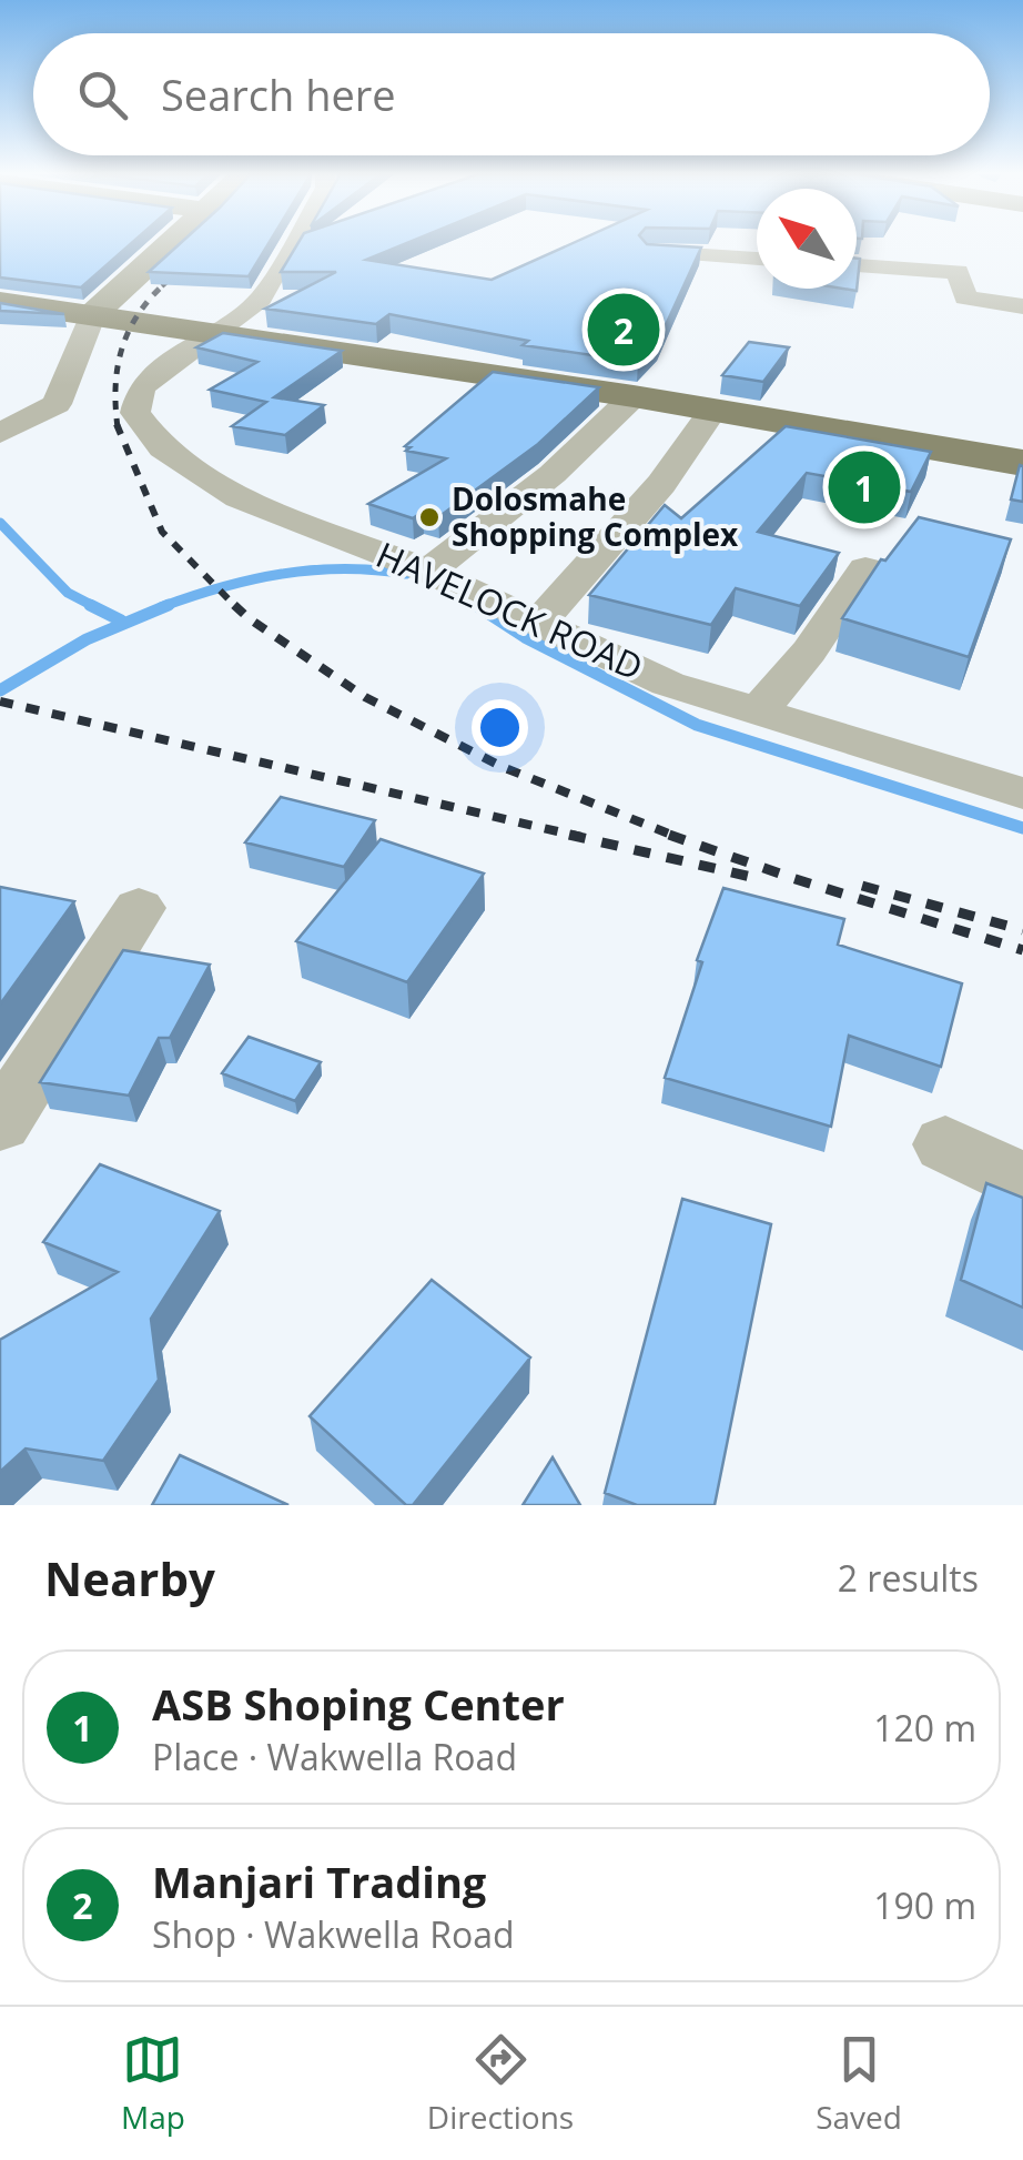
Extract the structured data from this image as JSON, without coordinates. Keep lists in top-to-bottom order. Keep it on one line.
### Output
{"streets":{"street":["HAVELOCK ROAD"]},"places":["Dolosmahe Shopping Complex"],"north":"top left","page":{"search":"Search here","pins":["2","1"],"heading":["Nearby","2 results"],"list":[{"mark":"1","name":"ASB Shoping Center","note":"Place · Wakwella Road","value":"120 m"},{"mark":"2","name":"Manjari Trading","note":"Shop · Wakwella Road","value":"190 m"}],"nav":["Map","Directions","Saved"]}}
